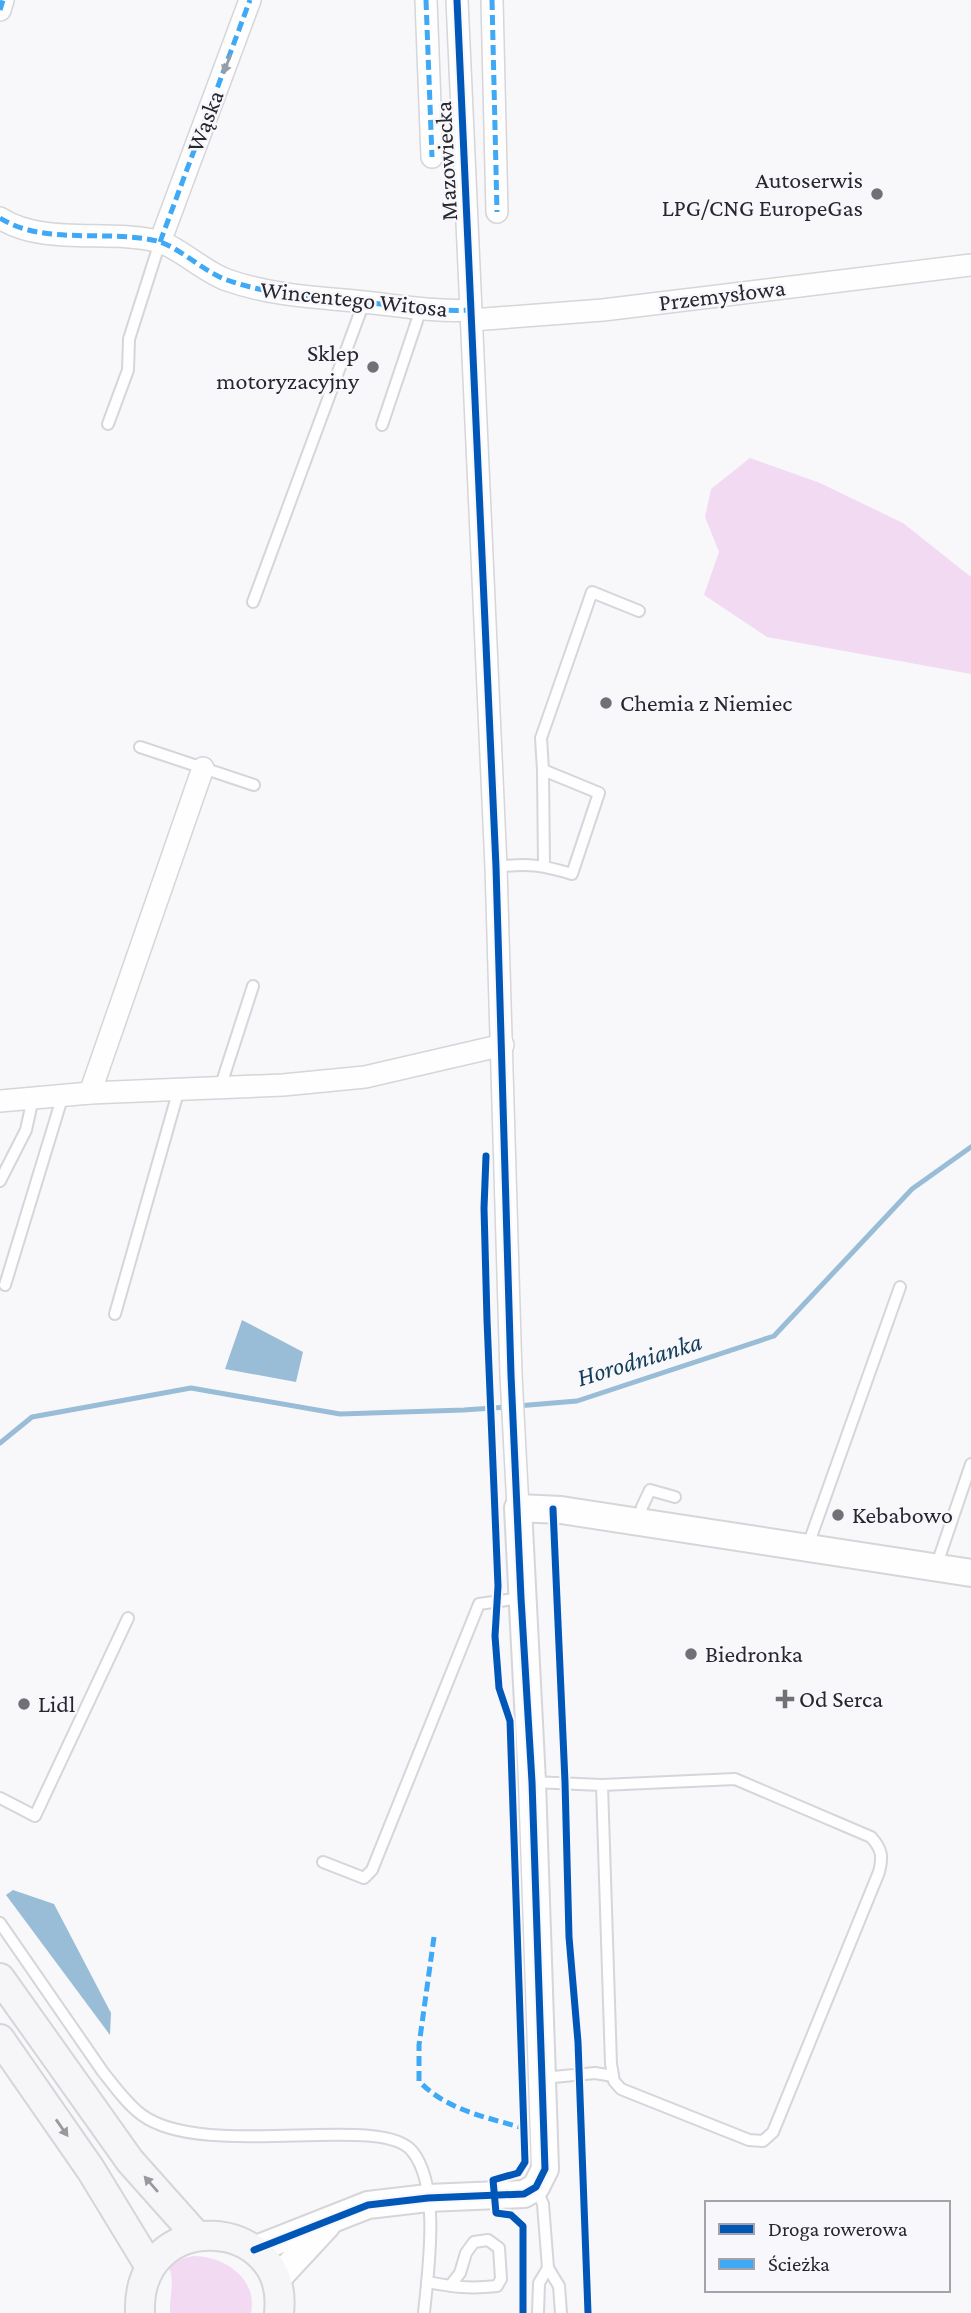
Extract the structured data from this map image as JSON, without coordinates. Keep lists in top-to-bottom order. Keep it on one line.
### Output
{"streets":{"street":["Wąska","Mazowiecka","Przemysłowa","Wincentego Witosa"]},"crossings":[["Wąska","Wincentego Witosa"],["Mazowiecka","Przemysłowa"],["Mazowiecka","Wincentego Witosa"],["Przemysłowa","Wincentego Witosa"]],"one_way":["Wąska"],"water":["Horodnianka"],"places":{"other":["Autoserwis LPG/CNG EuropeGas","Sklep motoryzacyjny","Chemia z Niemiec","Kebabowo","Biedronka","Lidl"],"health":["Od Serca"]},"legend":["Droga rowerowa","Ścieżka"]}
